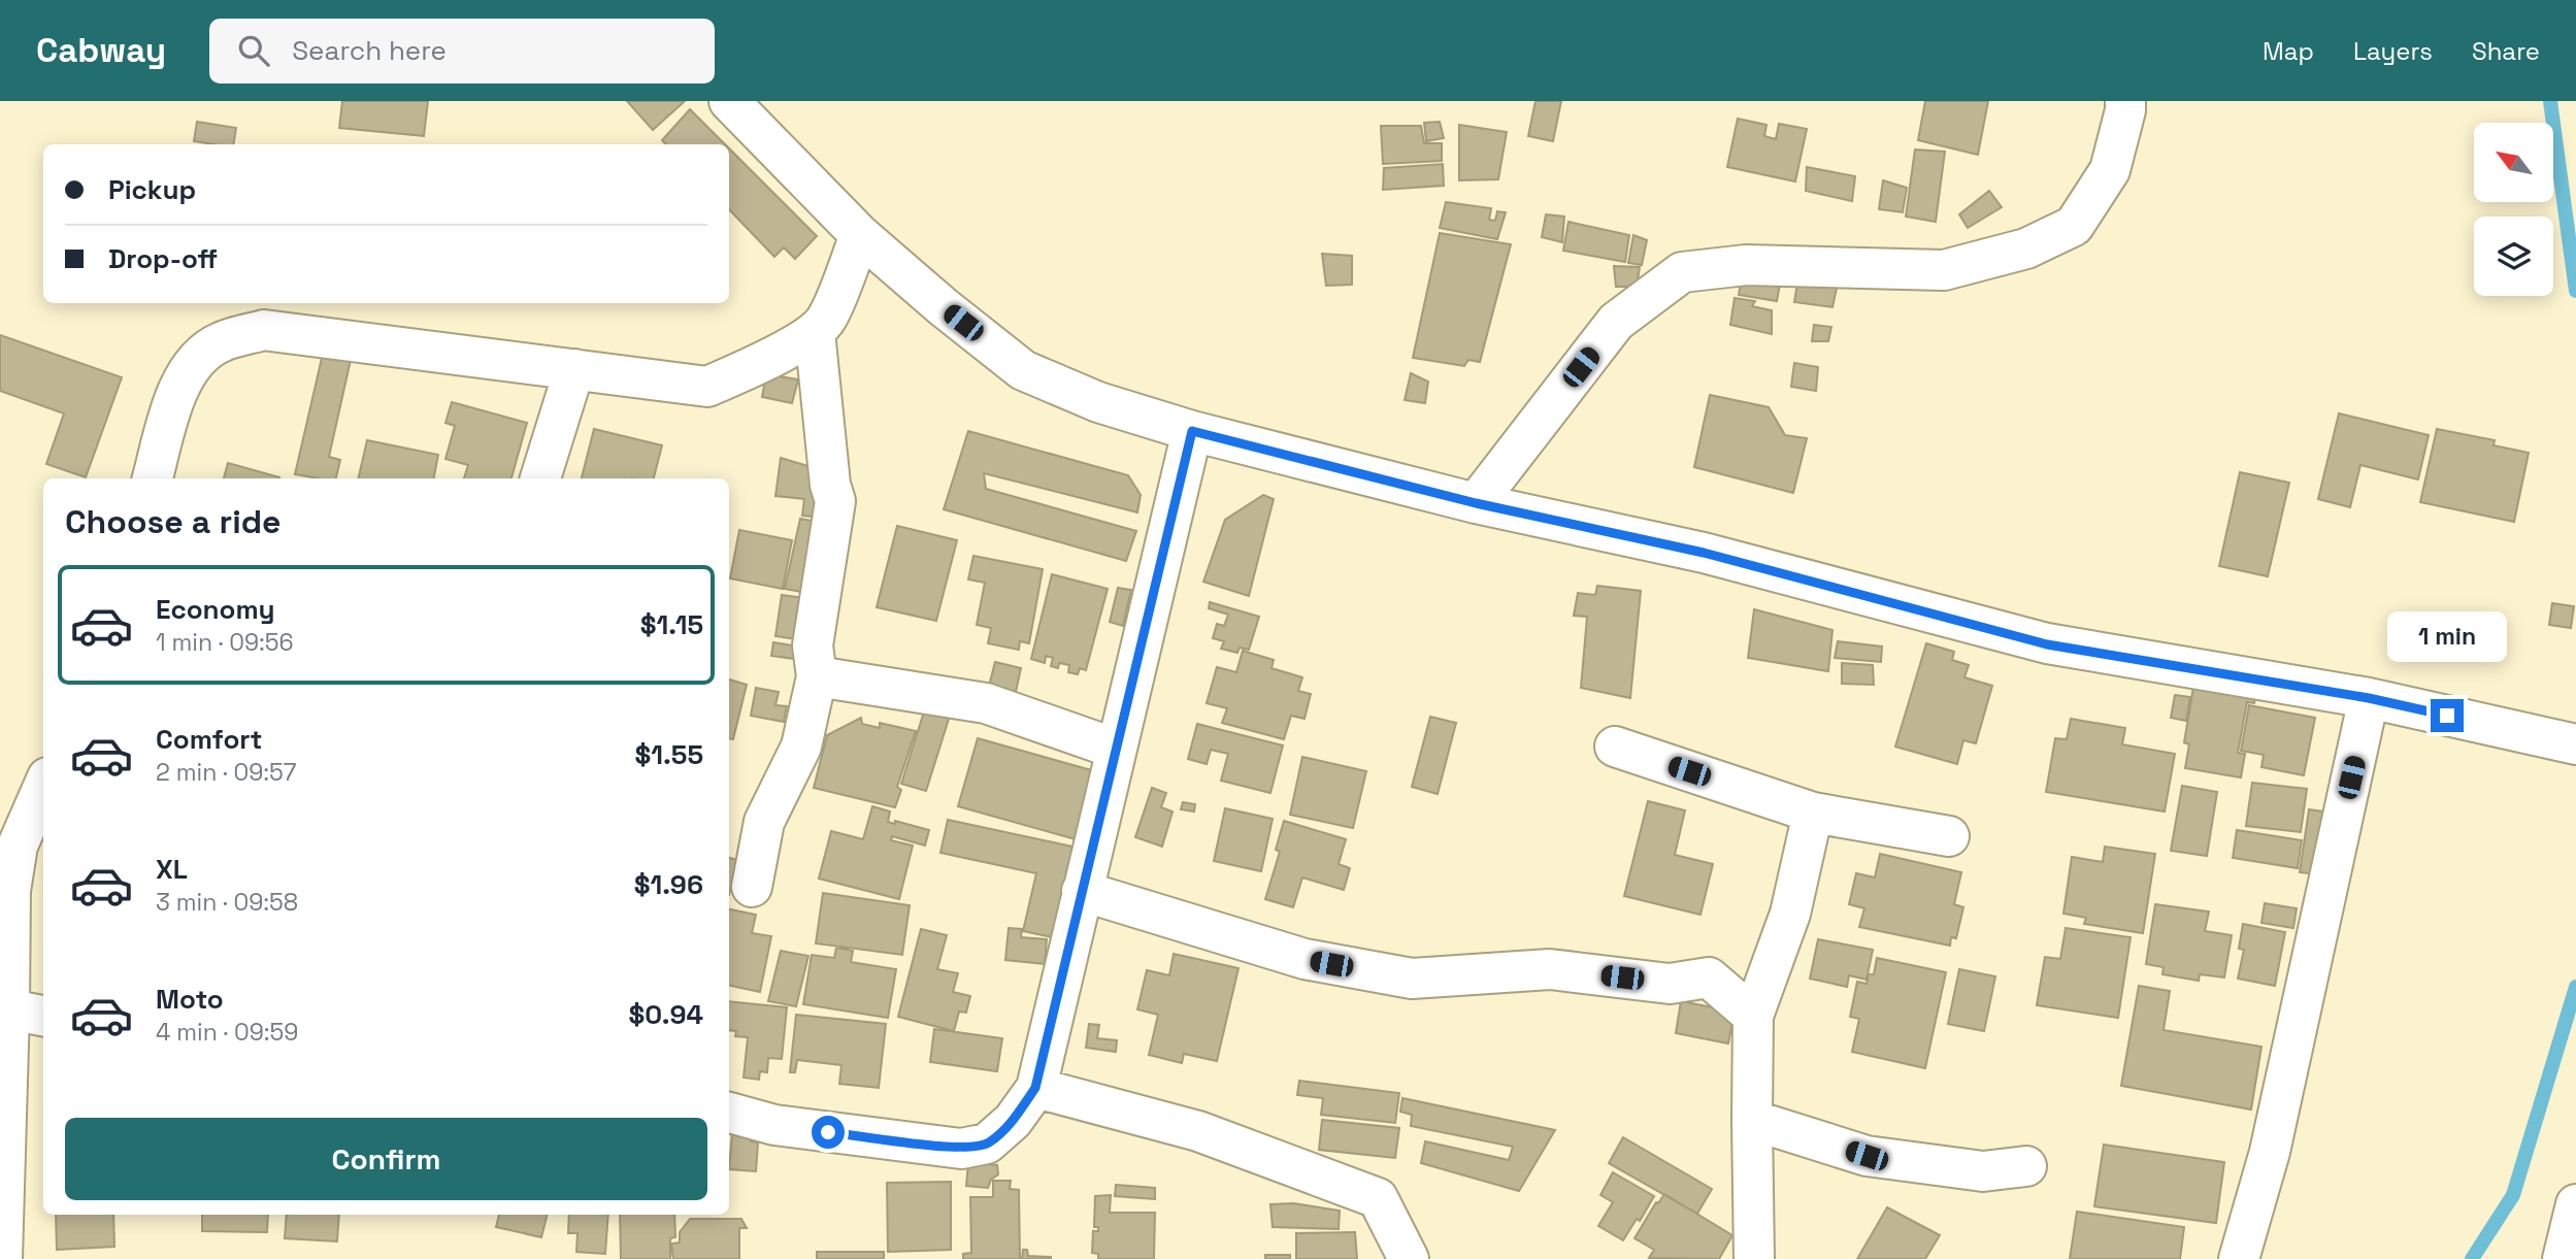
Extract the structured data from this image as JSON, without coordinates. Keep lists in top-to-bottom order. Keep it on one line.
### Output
{"north":"top left","page":{"header":"Cabway","search":"Search here","nav":["Map","Layers","Share"],"banner":["Pickup","Drop-off"],"heading":"Choose a ride","list":[{"name":"Economy","note":"1 min · 09:56","value":"$1.15"},{"name":"Comfort","note":"2 min · 09:57","value":"$1.55"},{"name":"XL","note":"3 min · 09:58","value":"$1.96"},{"name":"Moto","note":"4 min · 09:59","value":"$0.94"}],"bubble":"1 min","buttons":"Confirm"}}
